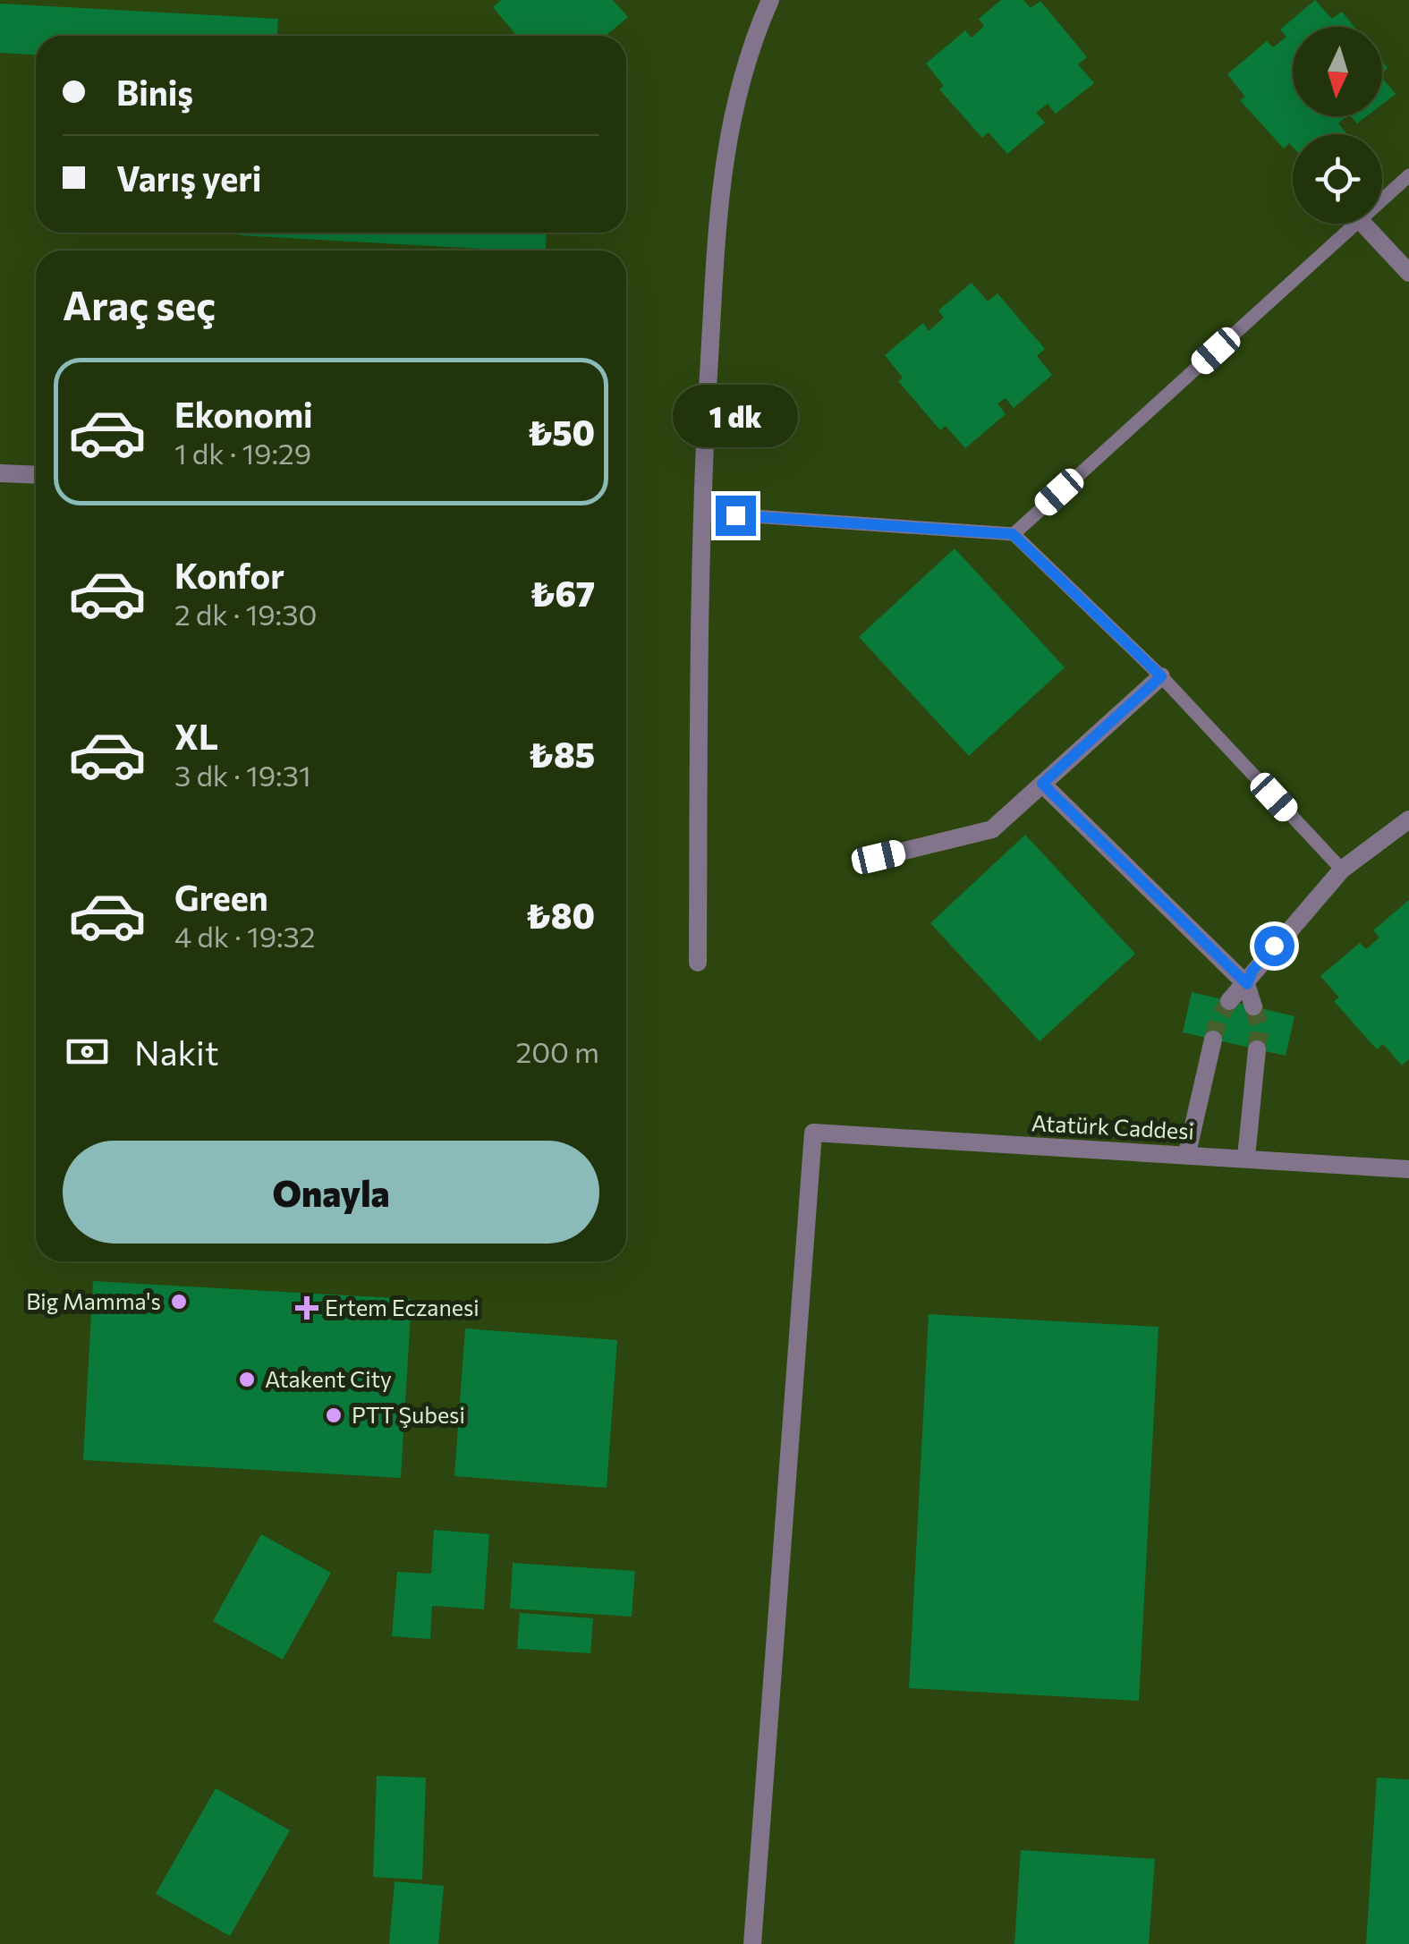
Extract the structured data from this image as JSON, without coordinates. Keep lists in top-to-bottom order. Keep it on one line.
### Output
{"streets":{"street":["Atatürk Caddesi"]},"places":{"other":["Big Mamma's","Atakent City","PTT Şubesi"],"health":["Ertem Eczanesi"]},"north":"bottom","page":{"banner":["Biniş","Varış yeri"],"heading":"Araç seç","list":[{"name":"Ekonomi","note":"1 dk · 19:29","value":"₺50"},{"name":"Konfor","note":"2 dk · 19:30","value":"₺67"},{"name":"XL","note":"3 dk · 19:31","value":"₺85"},{"name":"Green","note":"4 dk · 19:32","value":"₺80"}],"bubble":"1 dk","pay":["Nakit","200 m"],"buttons":"Onayla"}}
